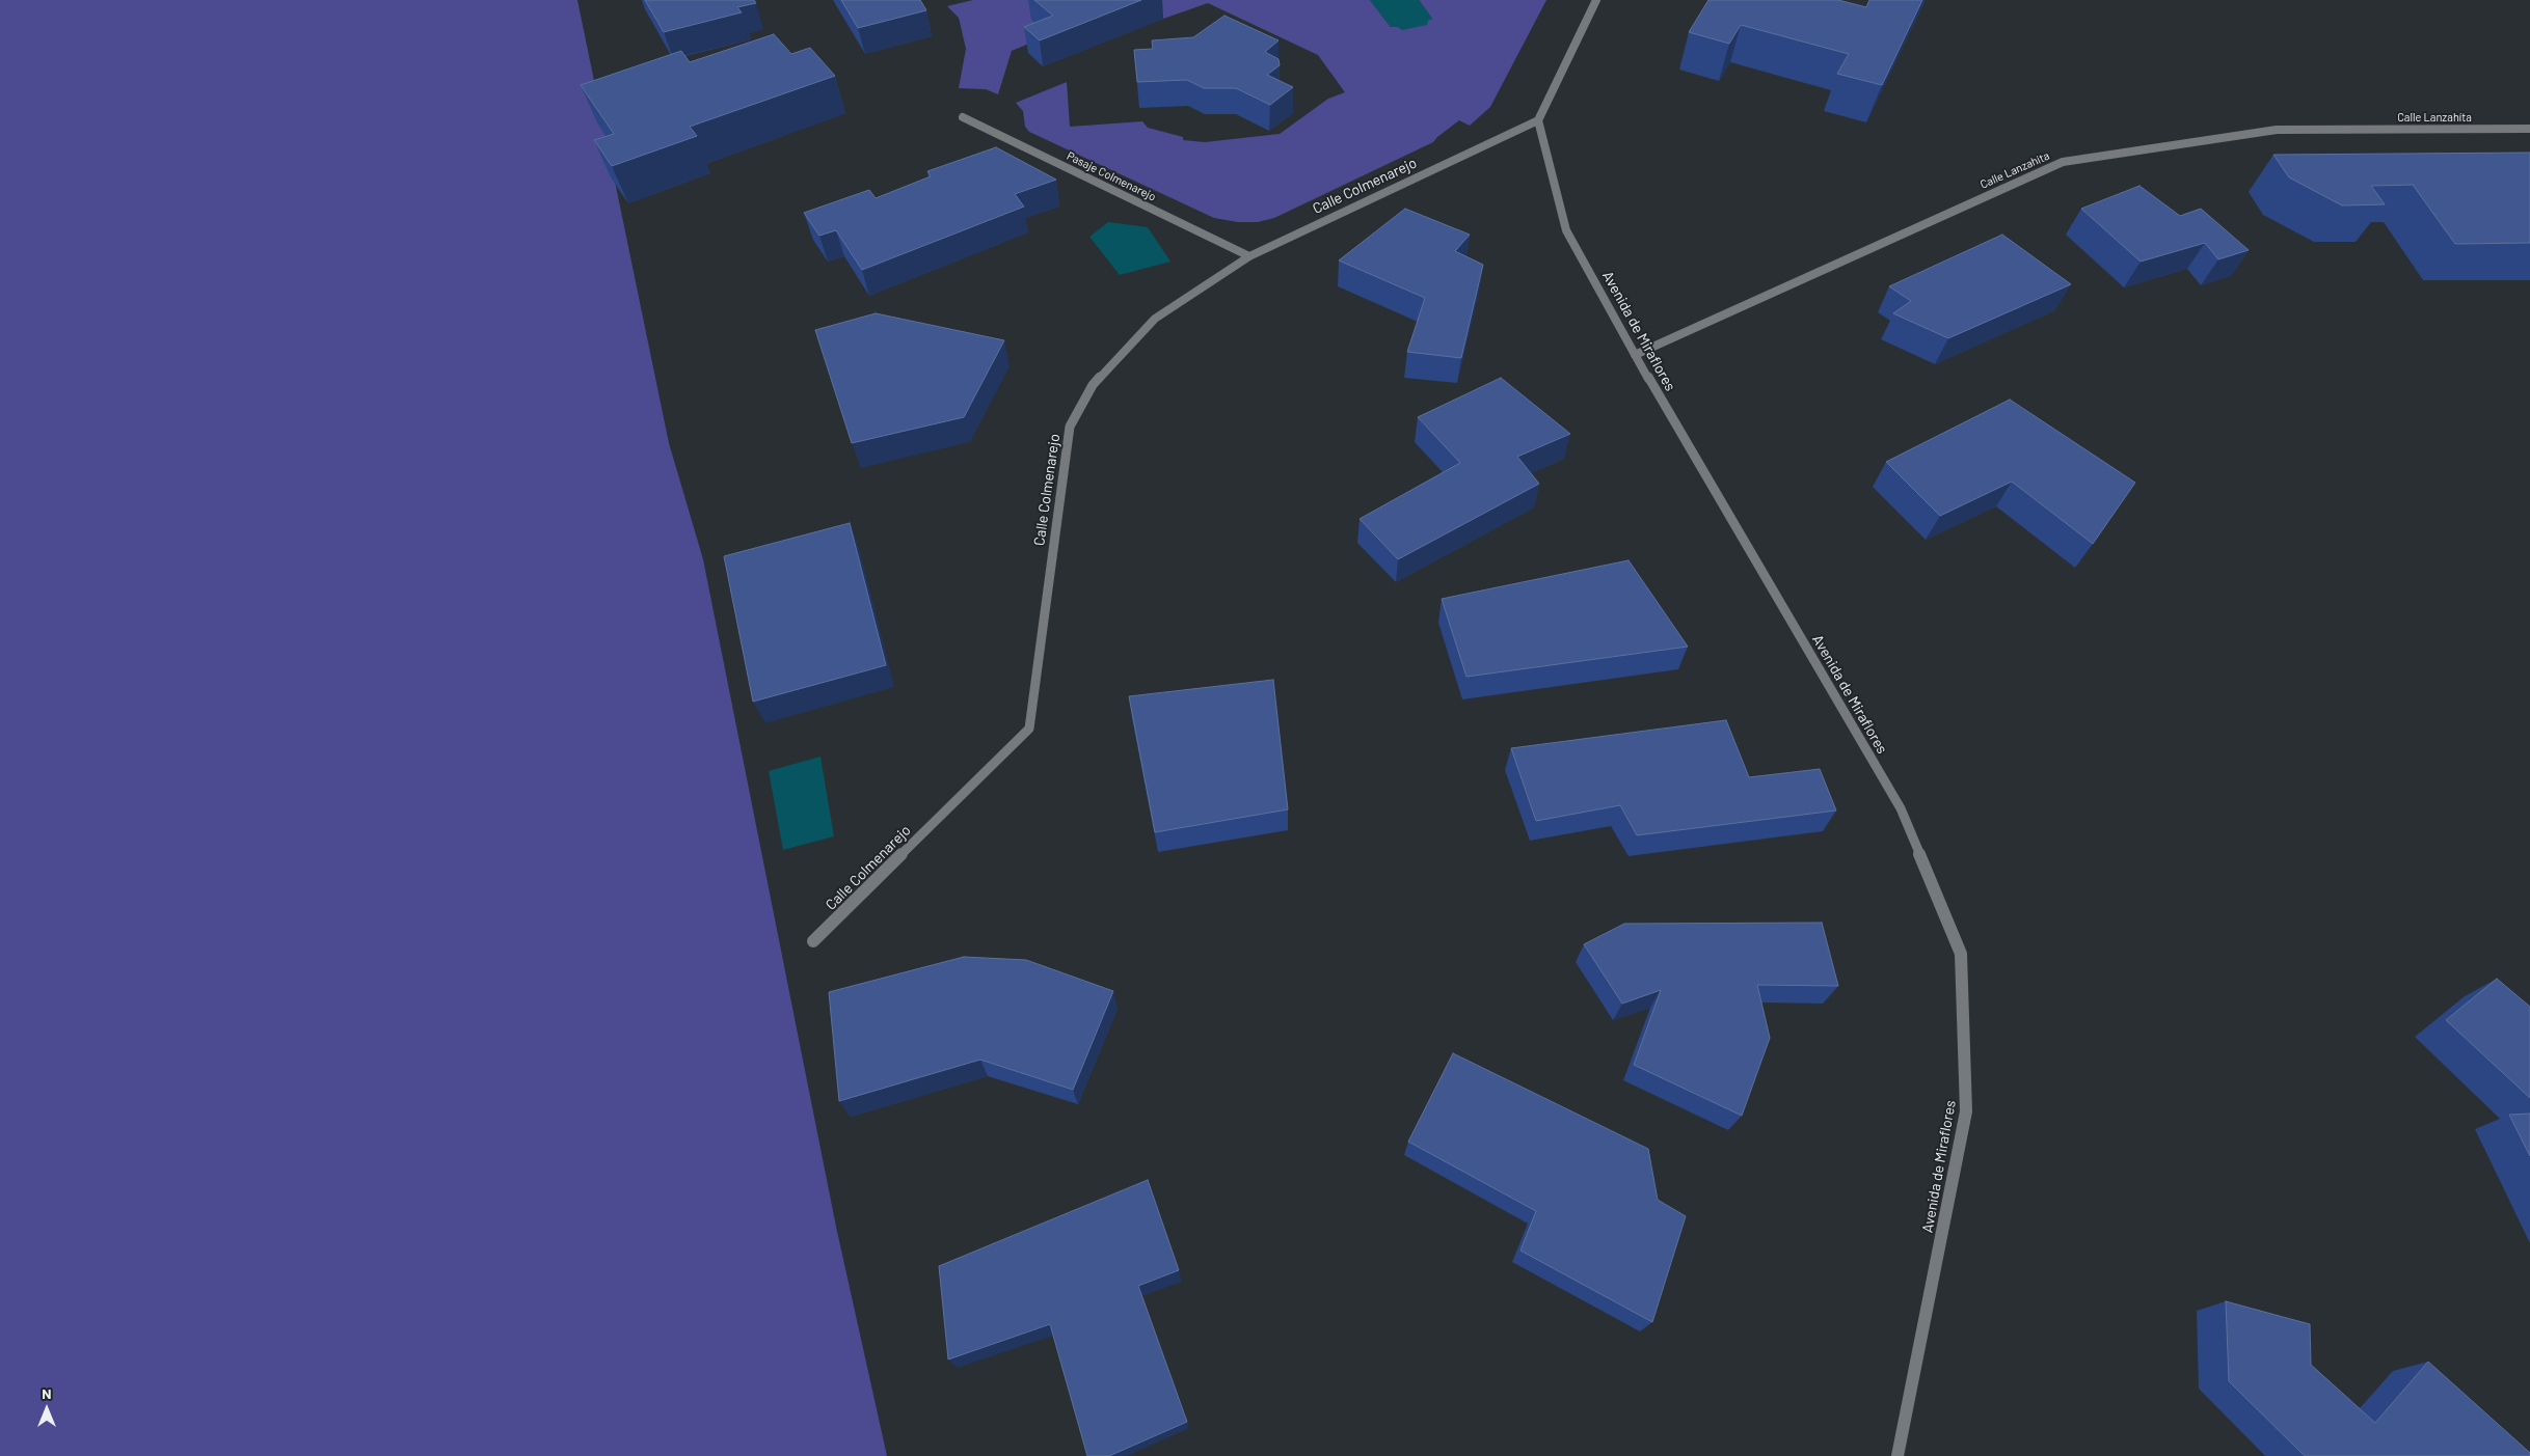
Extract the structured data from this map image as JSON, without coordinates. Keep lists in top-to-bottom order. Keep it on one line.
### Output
{"streets":{"street":["Calle Lanzahíta","Pasaje Colmenarejo","Calle Colmenarejo","Avenida de Miraflores"]},"crossings":[["Calle Lanzahíta","Avenida de Miraflores"],["Pasaje Colmenarejo","Calle Colmenarejo"],["Calle Colmenarejo","Avenida de Miraflores"]],"north":"top"}
